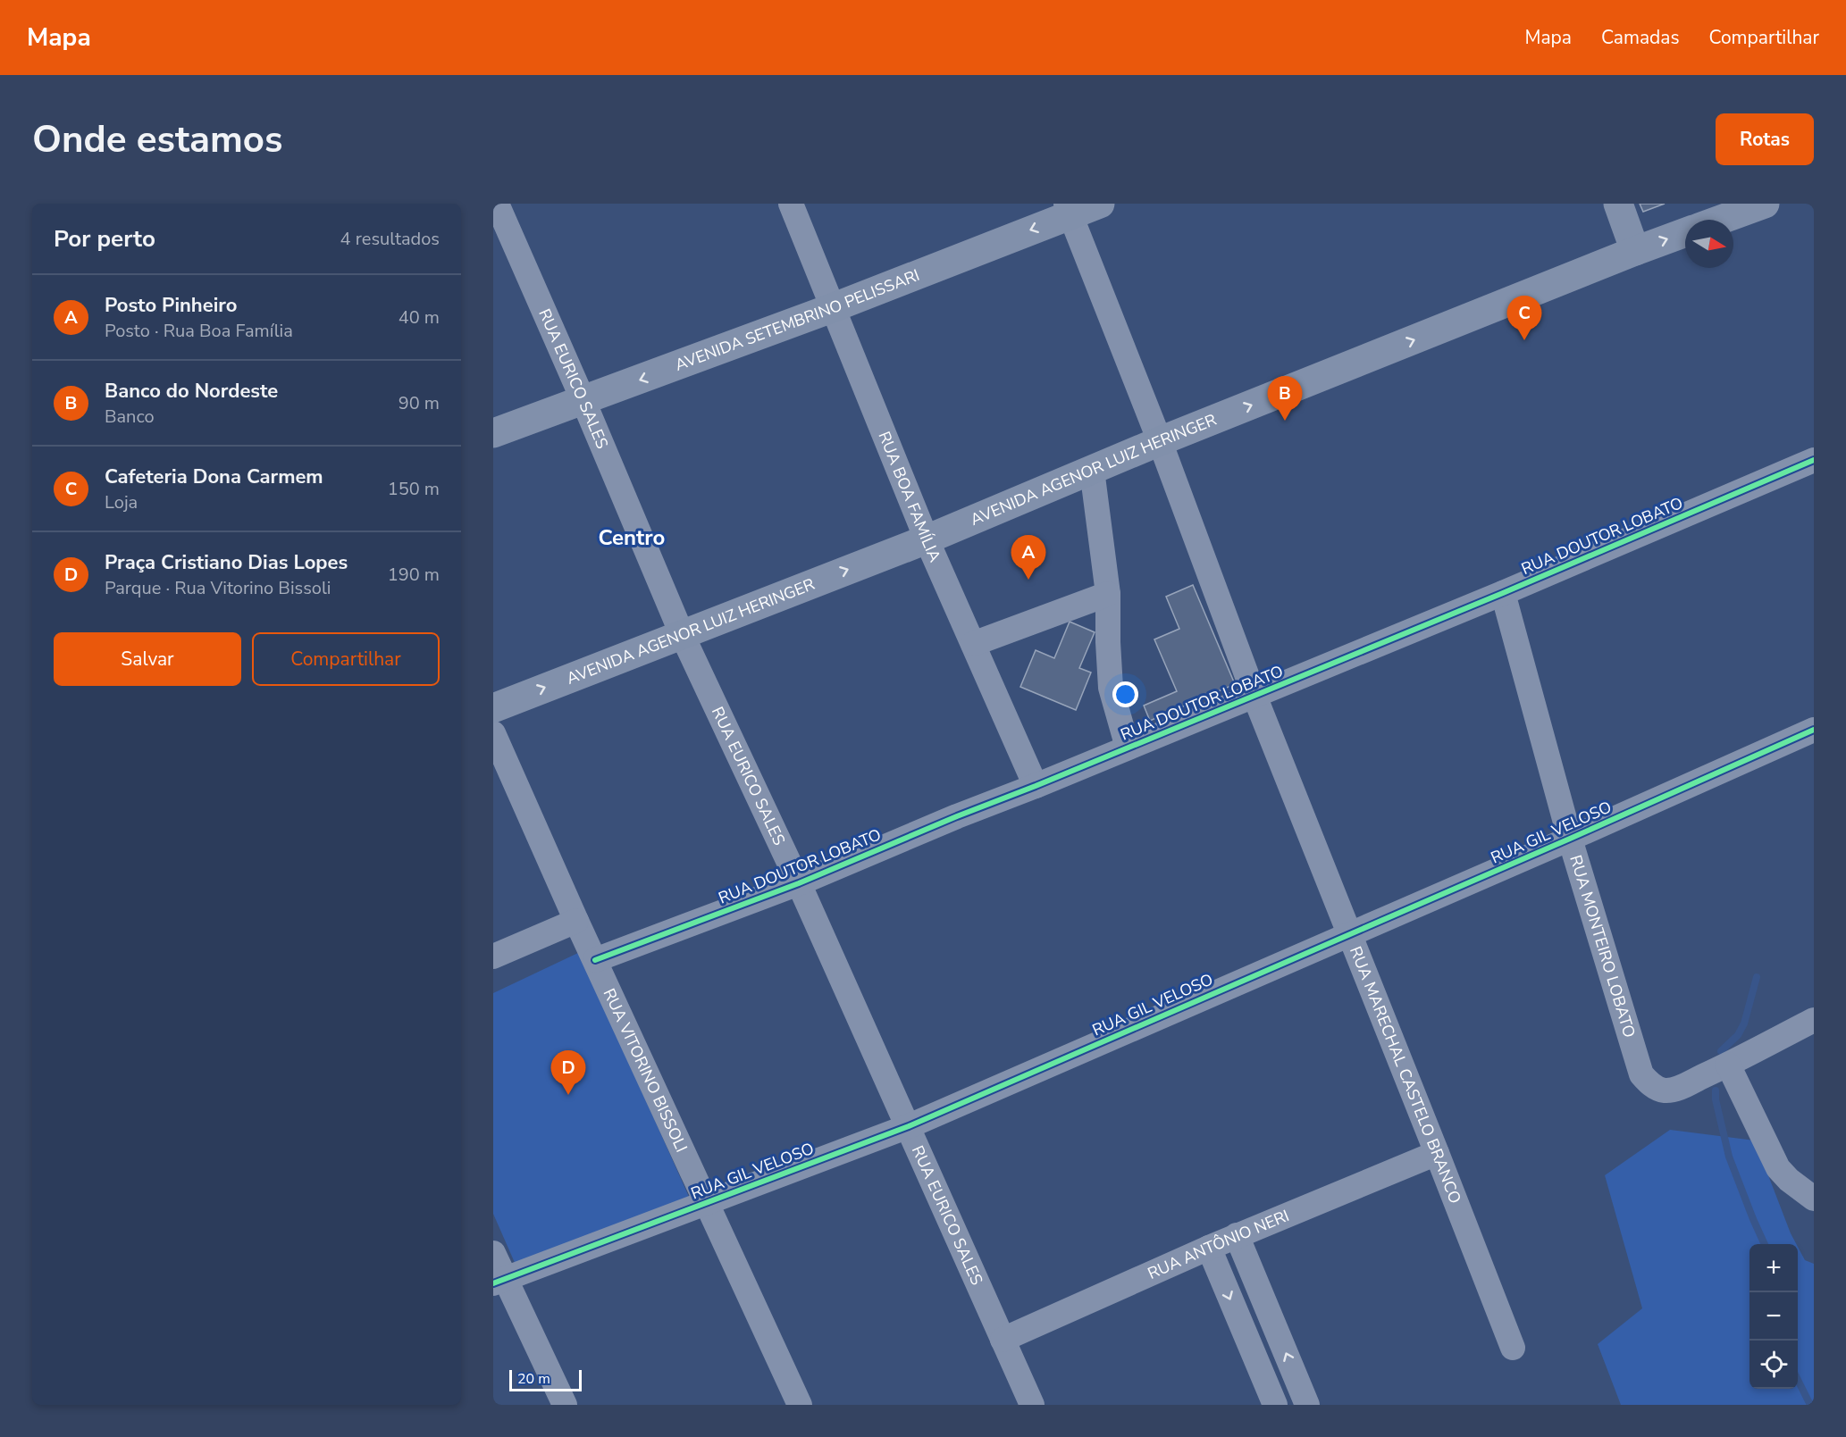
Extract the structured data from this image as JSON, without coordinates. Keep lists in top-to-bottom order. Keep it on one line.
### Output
{"streets":{"main road":["AVENIDA SETEMBRINO PELISSARI","AVENIDA AGENOR LUIZ HERINGER"],"street":["RUA EURICO SALES","RUA BOA FAMÍLIA","RUA DOUTOR LOBATO","RUA GIL VELOSO","RUA MONTEIRO LOBATO","RUA VITORINO BISSOLI","RUA MARECHAL CASTELO BRANCO","RUA ANTÔNIO NERI"]},"crossings":[["AVENIDA SETEMBRINO PELISSARI","RUA EURICO SALES"],["AVENIDA SETEMBRINO PELISSARI","RUA BOA FAMÍLIA"],["AVENIDA SETEMBRINO PELISSARI","RUA MARECHAL CASTELO BRANCO"],["RUA EURICO SALES","AVENIDA AGENOR LUIZ HERINGER"],["RUA EURICO SALES","RUA DOUTOR LOBATO"],["RUA EURICO SALES","RUA GIL VELOSO"],["RUA EURICO SALES","RUA ANTÔNIO NERI"],["AVENIDA AGENOR LUIZ HERINGER","RUA BOA FAMÍLIA"],["AVENIDA AGENOR LUIZ HERINGER","RUA MARECHAL CASTELO BRANCO"],["RUA BOA FAMÍLIA","RUA DOUTOR LOBATO"],["RUA DOUTOR LOBATO","RUA MONTEIRO LOBATO"],["RUA DOUTOR LOBATO","RUA VITORINO BISSOLI"],["RUA DOUTOR LOBATO","RUA MARECHAL CASTELO BRANCO"],["RUA GIL VELOSO","RUA MONTEIRO LOBATO"],["RUA GIL VELOSO","RUA VITORINO BISSOLI"],["RUA GIL VELOSO","RUA MARECHAL CASTELO BRANCO"],["RUA MARECHAL CASTELO BRANCO","RUA ANTÔNIO NERI"]],"one_way":["AVENIDA SETEMBRINO PELISSARI","AVENIDA AGENOR LUIZ HERINGER"],"districts":["Centro"],"scale_bar":"20 m","north":"right","page":{"header":"Mapa","nav":["Mapa","Camadas","Compartilhar"],"buttons":["Rotas",["Salvar","Compartilhar"]],"title":"Onde estamos","heading":["Por perto","4 resultados"],"list":[{"mark":"A","name":"Posto Pinheiro","note":"Posto · Rua Boa Família","value":"40 m"},{"mark":"B","name":"Banco do Nordeste","note":"Banco","value":"90 m"},{"mark":"C","name":"Cafeteria Dona Carmem","note":"Loja","value":"150 m"},{"mark":"D","name":"Praça Cristiano Dias Lopes","note":"Parque · Rua Vitorino Bissoli","value":"190 m"}],"pins":["C","B","A","D"],"map_buttons":["+","−"],"scale":"20 m"}}
